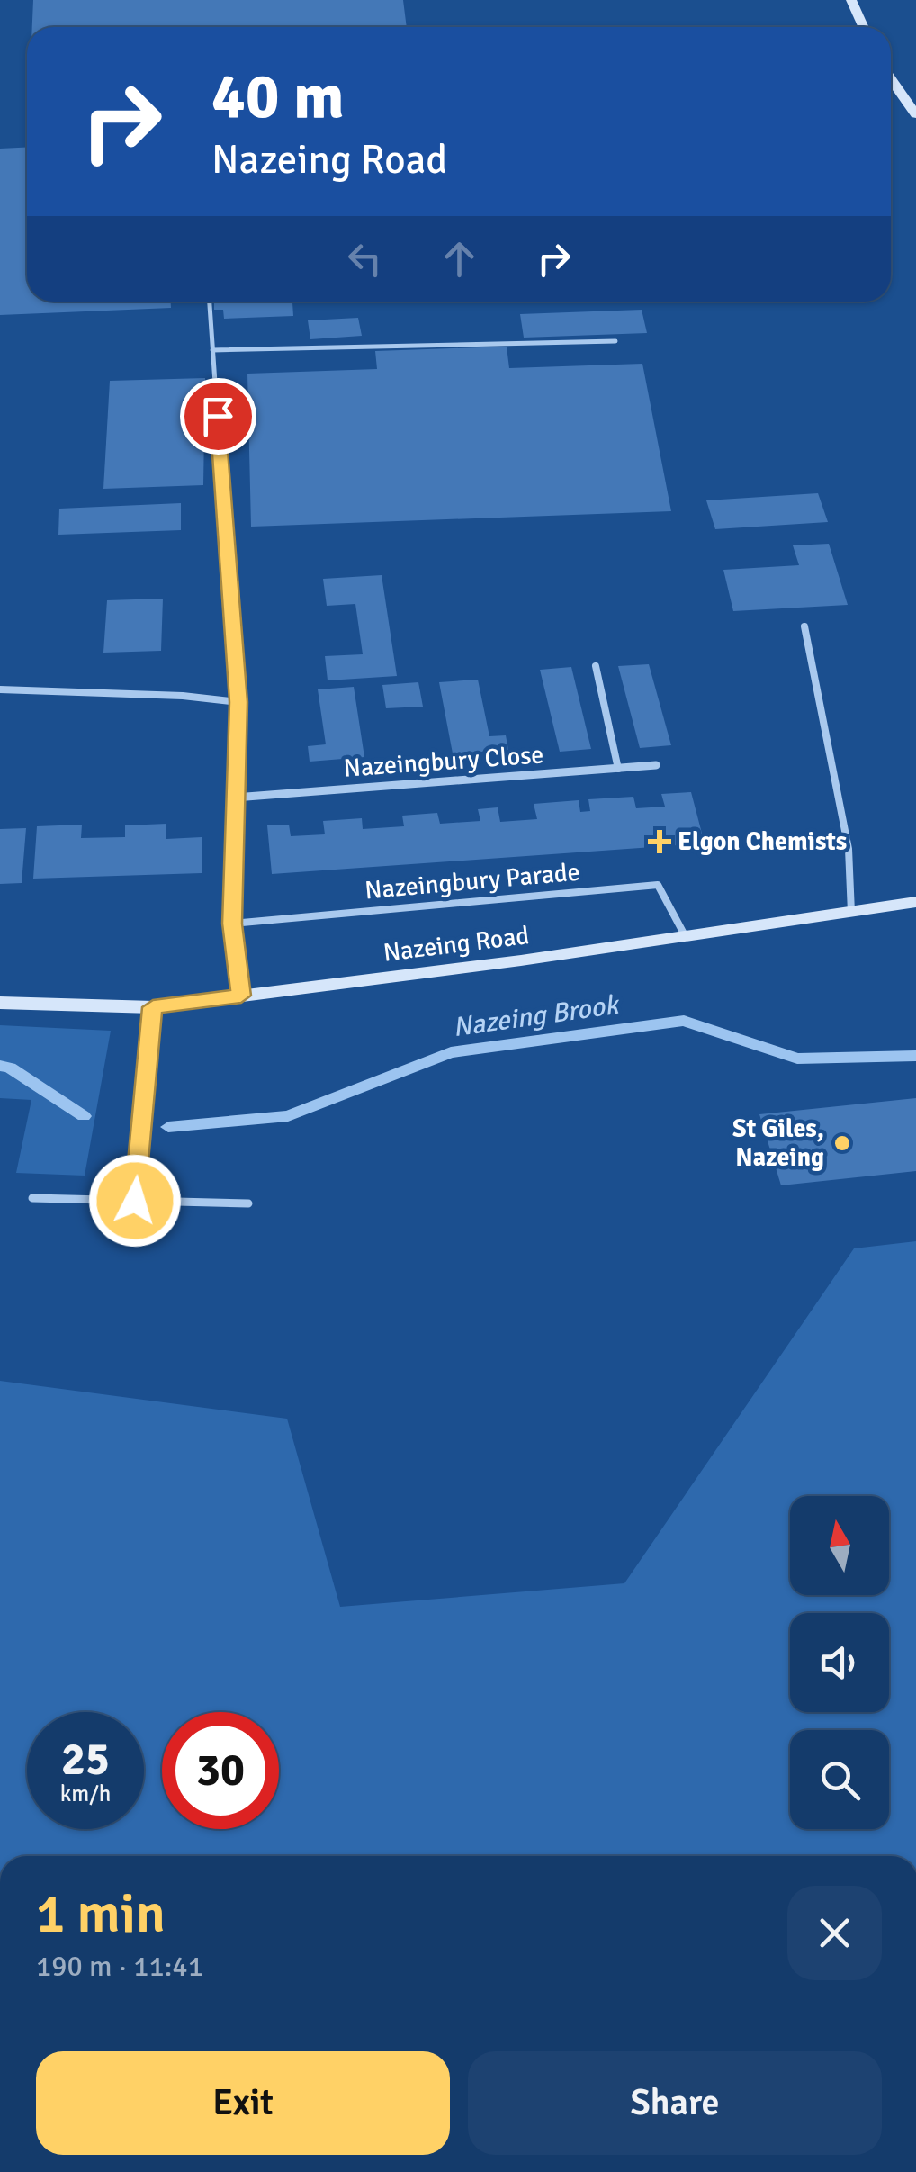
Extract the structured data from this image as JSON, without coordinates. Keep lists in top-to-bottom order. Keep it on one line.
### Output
{"streets":{"main road":["Nazeing Road"],"street":["Nazeingbury Close"],"lane":["Nazeingbury Parade"]},"crossings":[["Nazeingbury Parade","Nazeing Road"]],"water":["Nazeing Brook"],"places":{"health":["Elgon Chemists"],"other":["St Giles, Nazeing"]},"north":"top","page":{"turn":["40 m","Nazeing Road"],"speed":"25 km/h","limit":"30","heading":["1 min","190 m · 11:41"],"buttons":["Exit","Share"]}}
